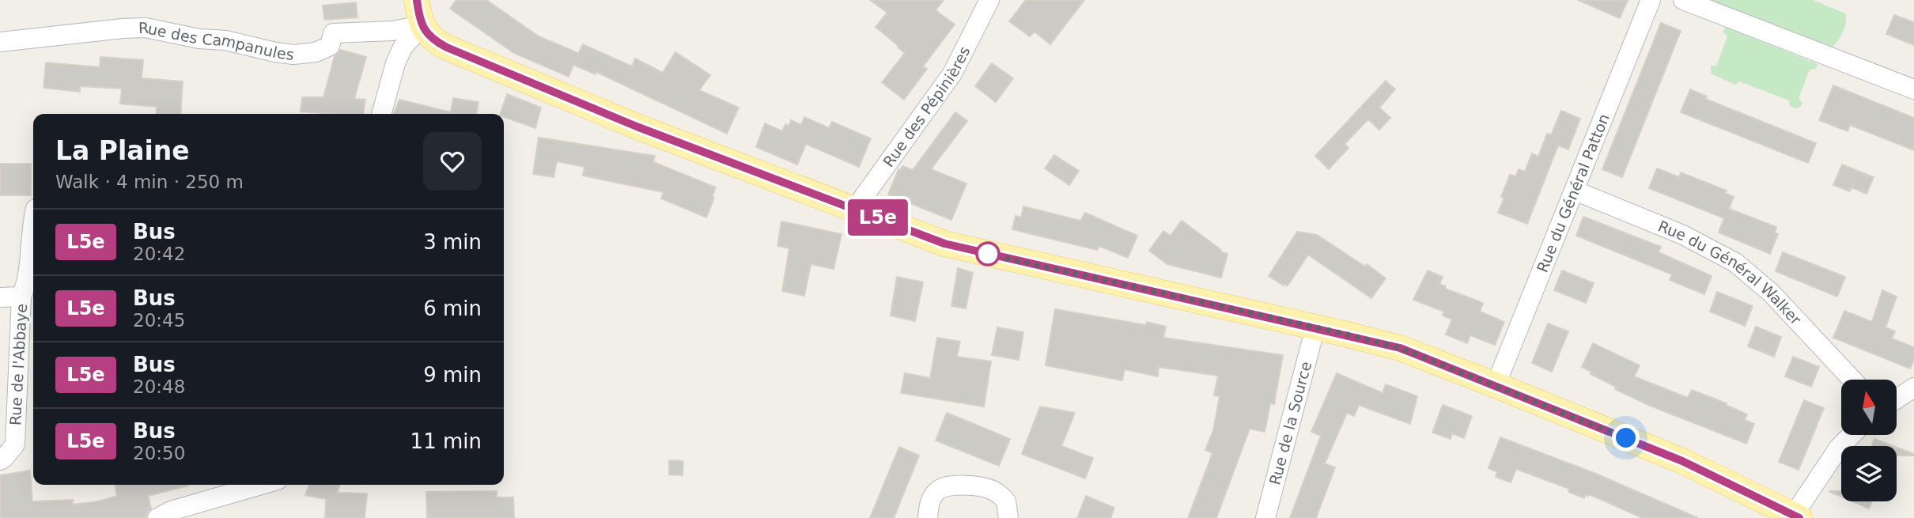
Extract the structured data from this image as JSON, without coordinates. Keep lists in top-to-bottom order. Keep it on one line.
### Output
{"streets":{"street":["Rue des Campanules","Rue des Pépinières","Rue du Général Patton","Rue du Général Walker","Rue de l'Abbaye","Rue de la Source"]},"crossings":[["Rue du Général Patton","Rue du Général Walker"]],"lines":["bus line L5e"],"north":"top","page":{"on_map":"L5e","heading":["La Plaine","Walk · 4 min · 250 m"],"list":[{"mark":"L5e","name":"Bus","note":"20:42","value":"3 min"},{"mark":"L5e","name":"Bus","note":"20:45","value":"6 min"},{"mark":"L5e","name":"Bus","note":"20:48","value":"9 min"},{"mark":"L5e","name":"Bus","note":"20:50","value":"11 min"}]}}
